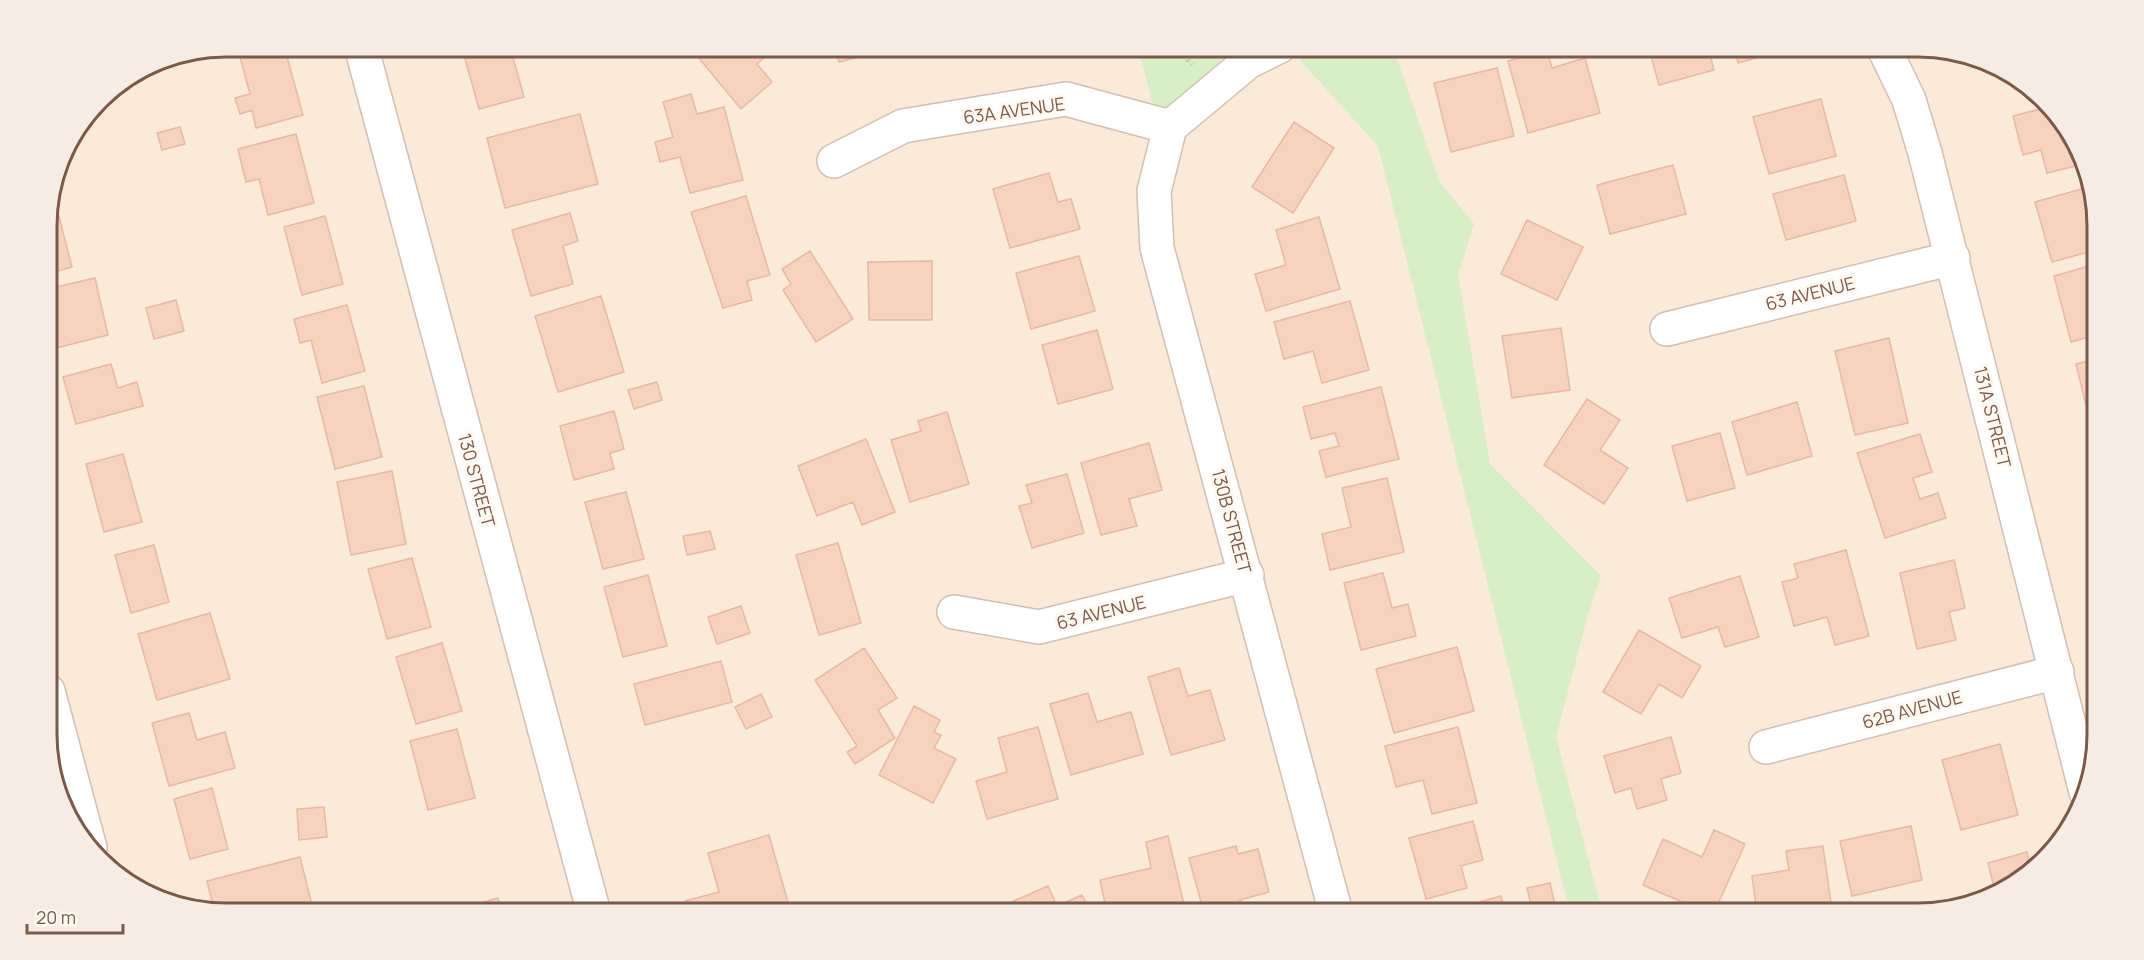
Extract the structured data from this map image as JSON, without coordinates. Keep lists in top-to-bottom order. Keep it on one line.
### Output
{"streets":{"street":["63A AVENUE","63 AVENUE","131A STREET","130 STREET","130B STREET","62B AVENUE"]},"crossings":[["63A AVENUE","130B STREET"],["63 AVENUE","131A STREET"],["63 AVENUE","130B STREET"],["131A STREET","62B AVENUE"]],"scale_bar":"20 m"}
